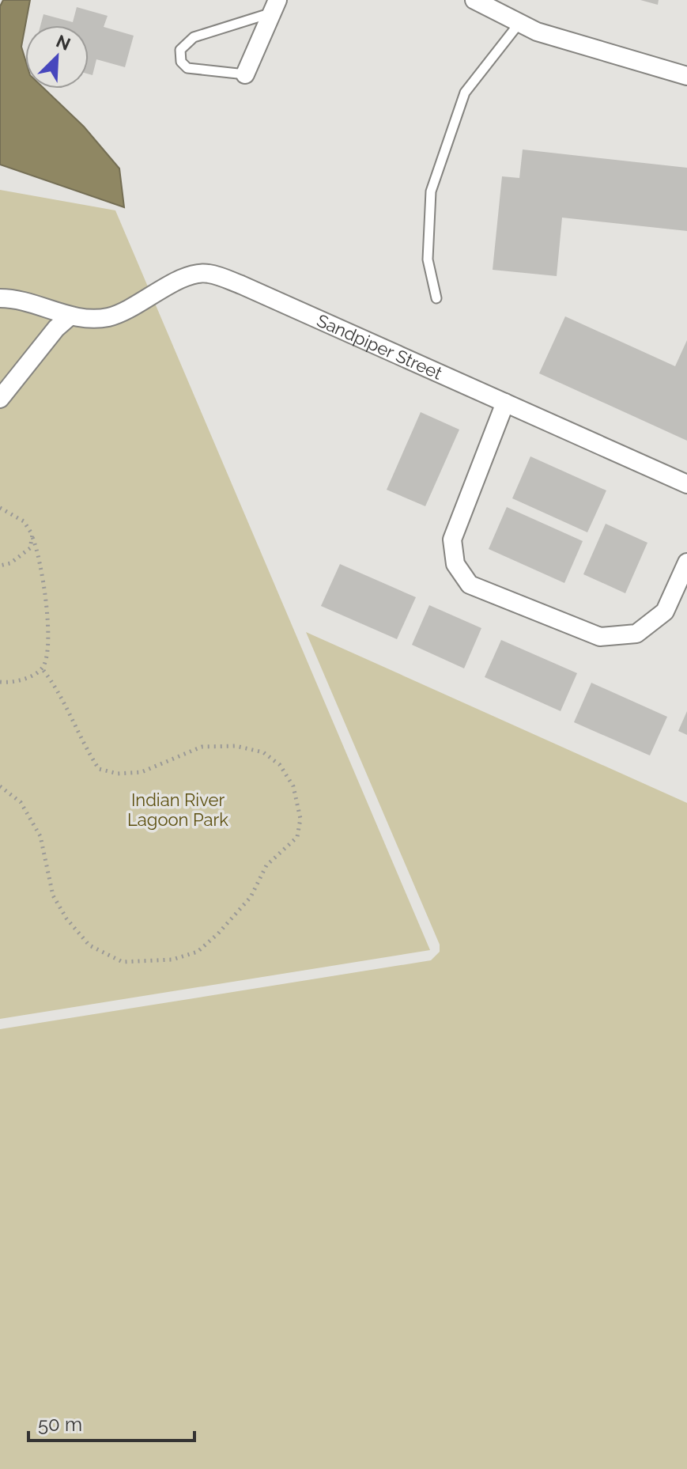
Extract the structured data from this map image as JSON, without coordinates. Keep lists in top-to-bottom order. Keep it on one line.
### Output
{"streets":{"street":["Sandpiper Street"]},"parks":["Indian River Lagoon Park"],"scale_bar":"50 m","north":"top right"}
